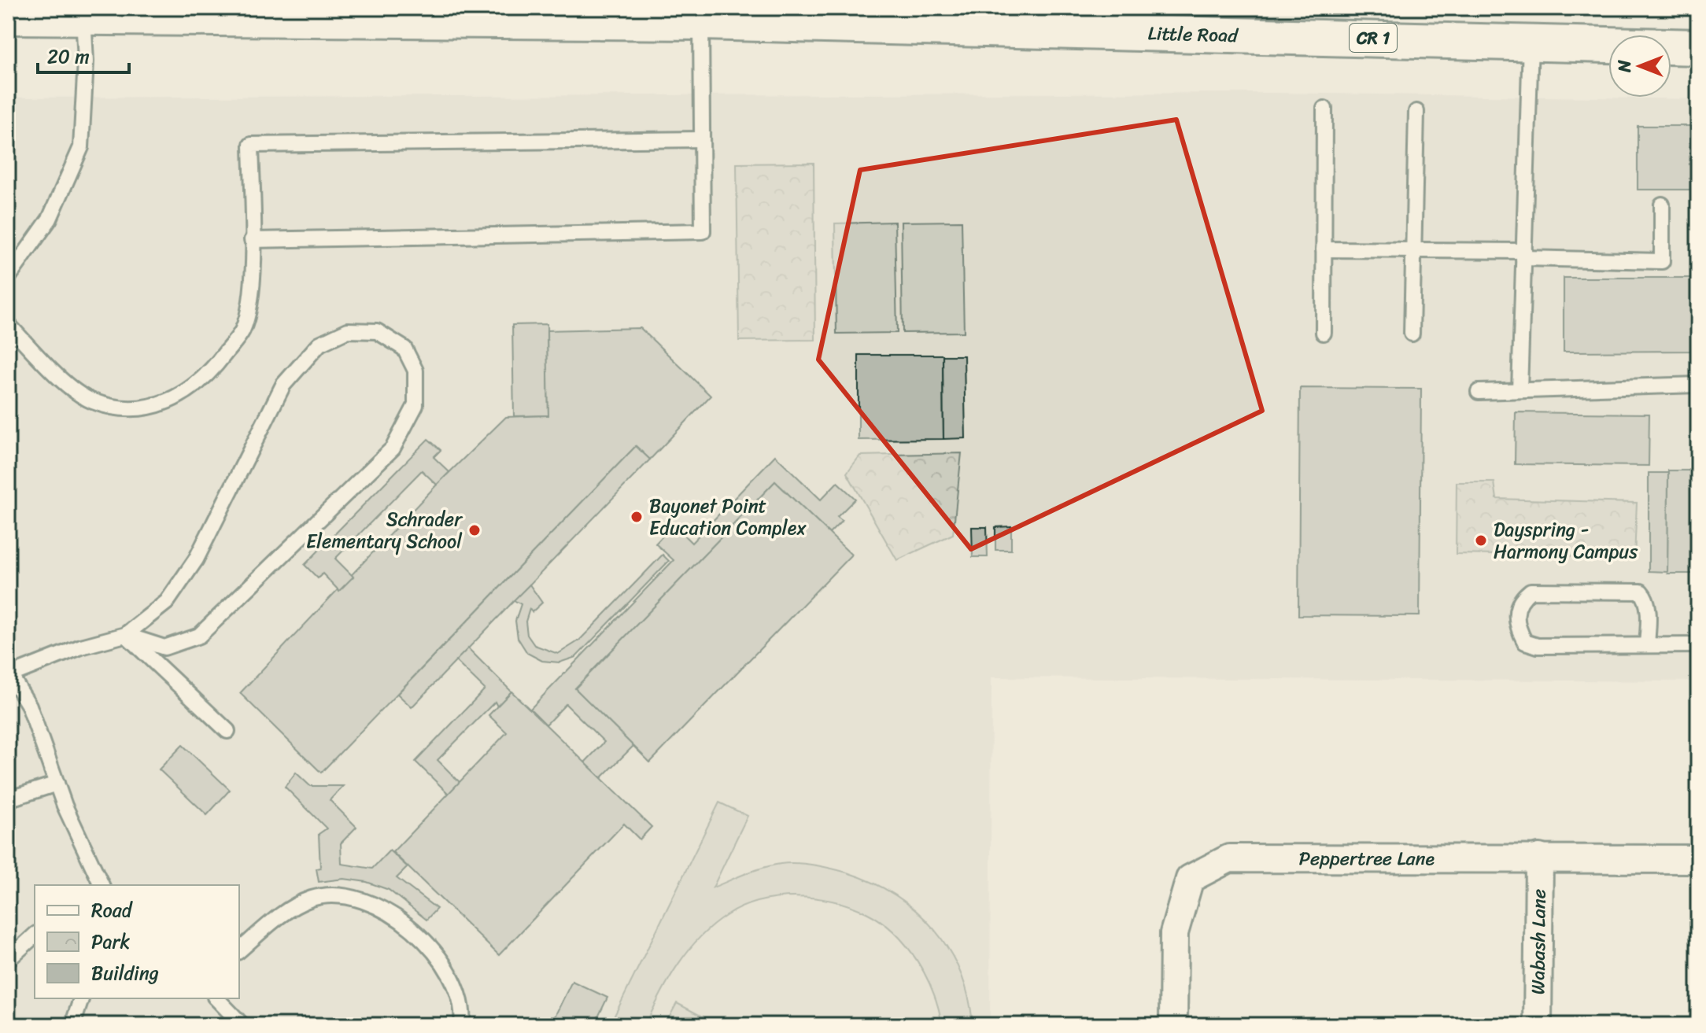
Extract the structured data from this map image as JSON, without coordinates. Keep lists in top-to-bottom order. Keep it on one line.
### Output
{"streets":{"main road":["Little Road","CR 1"],"street":["Peppertree Lane","Wabash Lane"]},"crossings":[["Peppertree Lane","Wabash Lane"]],"places":["Bayonet Point Education Complex","Schrader Elementary School","Dayspring - Harmony Campus"],"legend":["Road","Park","Building"],"scale_bar":"20 m","north":"left"}
